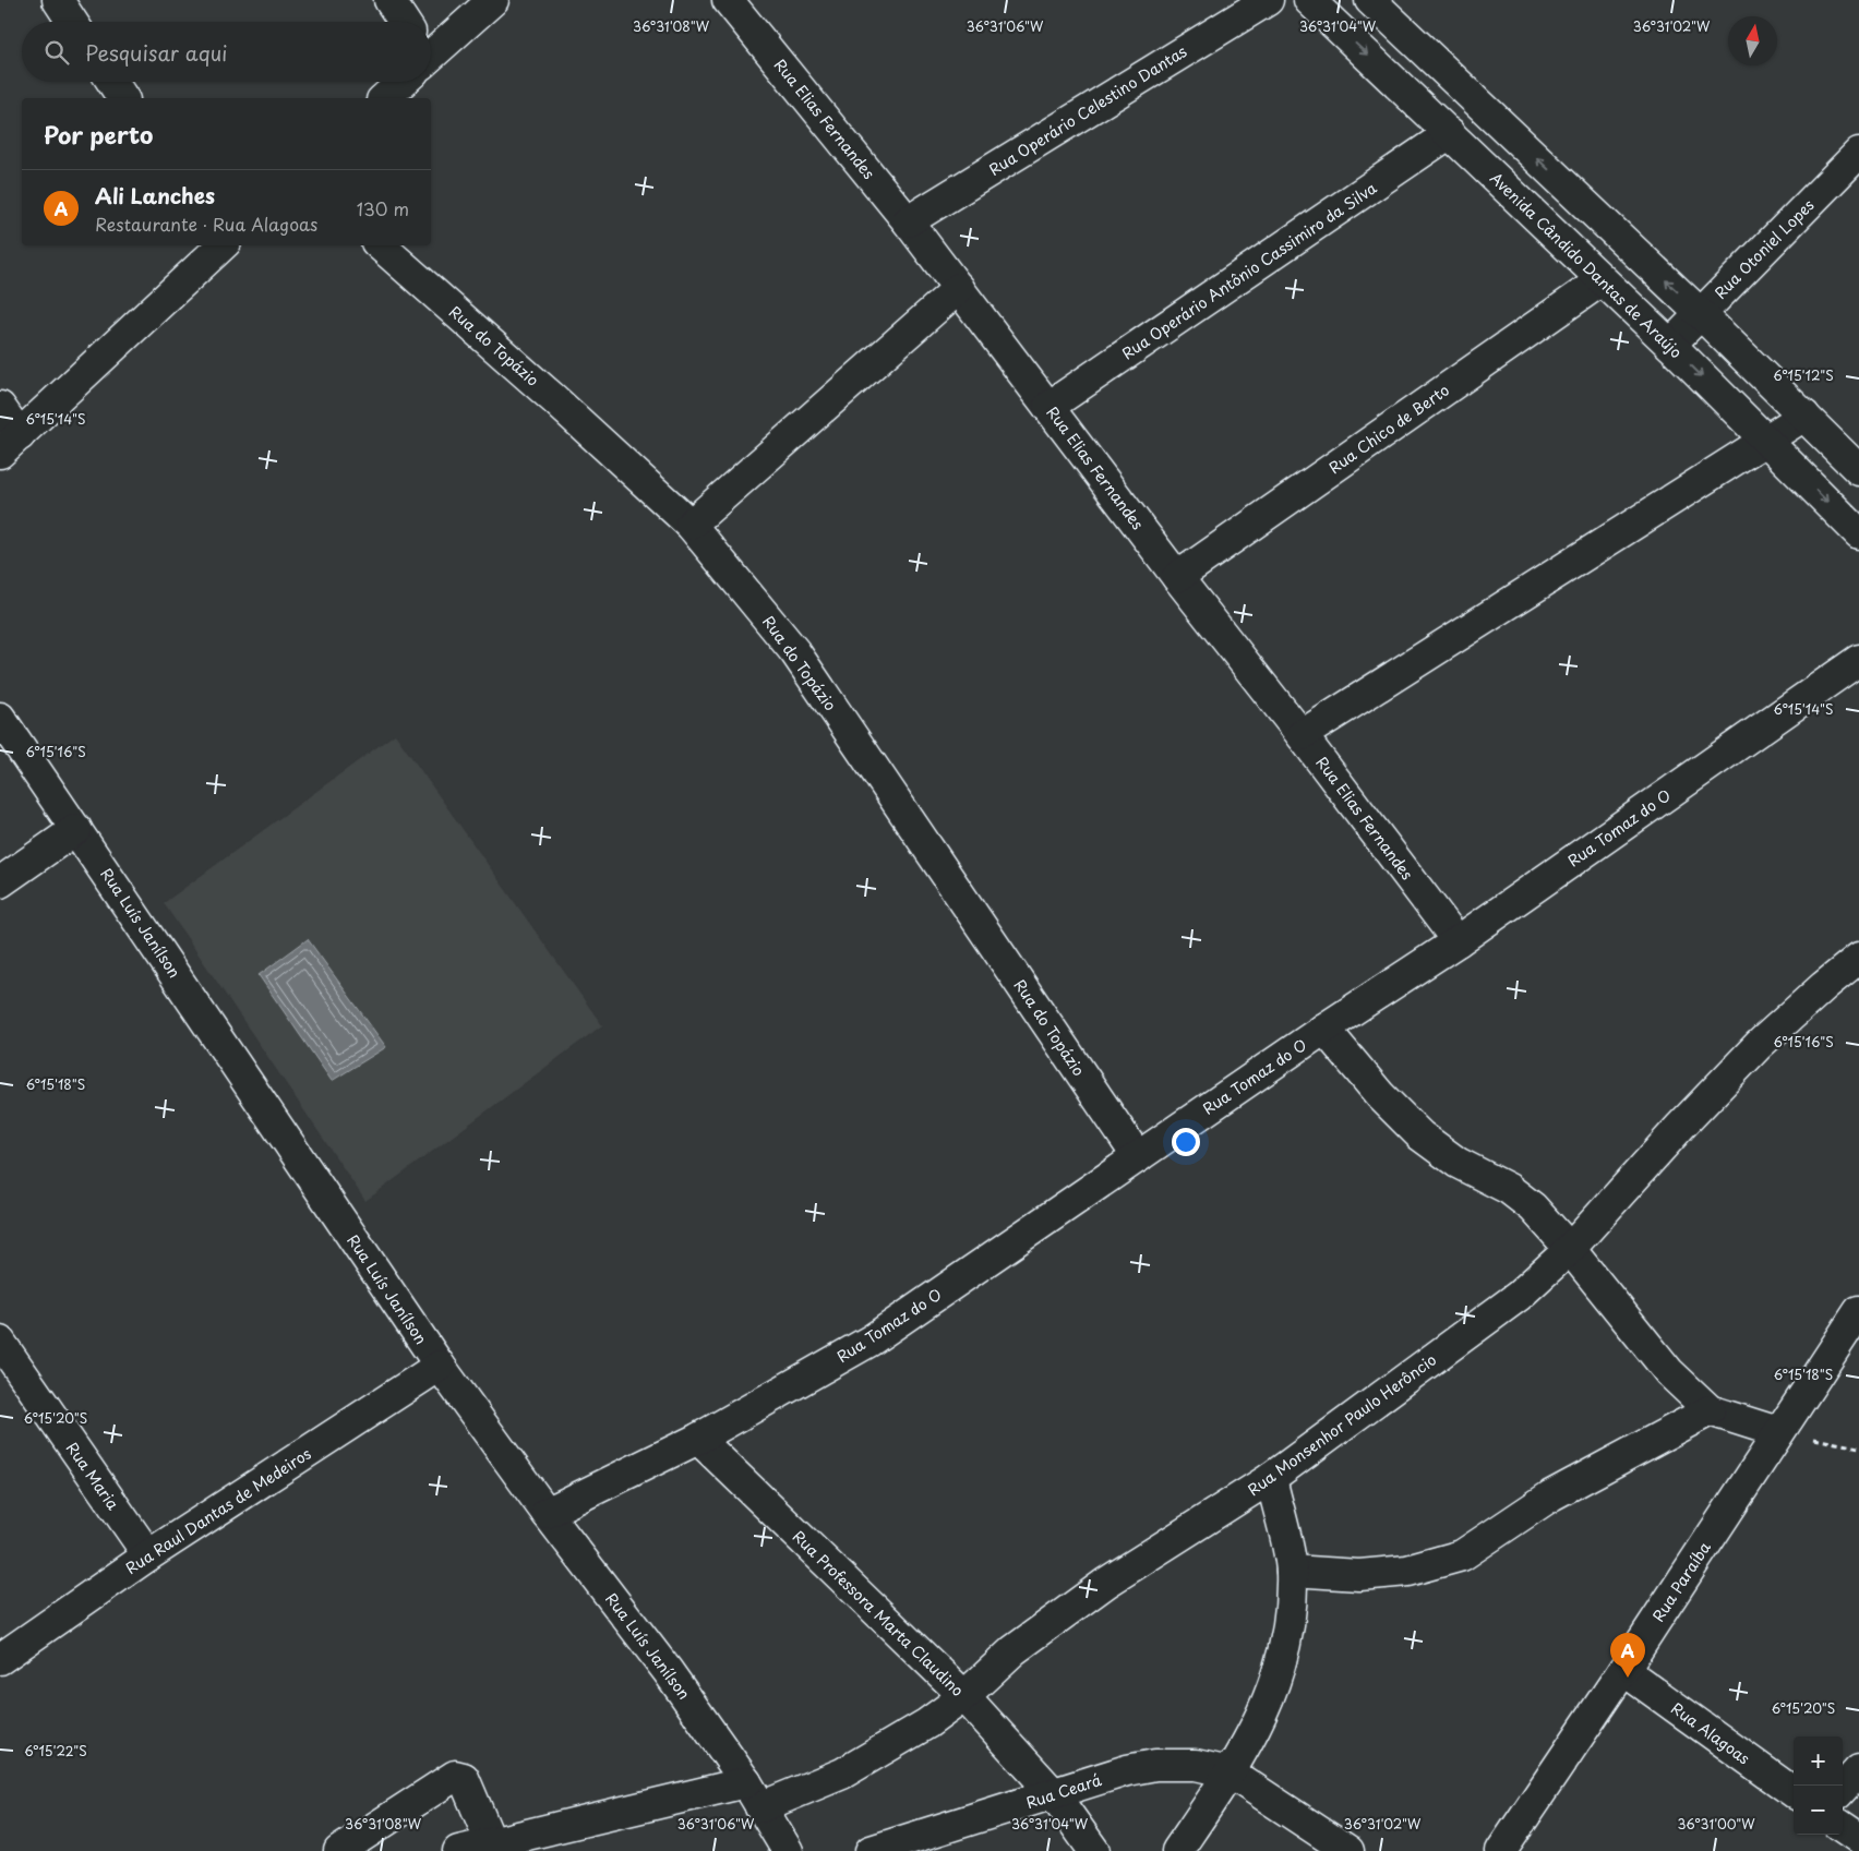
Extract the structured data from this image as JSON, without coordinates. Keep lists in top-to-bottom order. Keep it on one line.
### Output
{"streets":{"street":["Rua Operário Celestino Dantas","Rua Elias Fernandes","Rua Otoniel Lopes","Avenida Cândido Dantas de Araújo","Rua Operário Antônio Cassimiro da Silva","Rua do Topázio","Rua Chico de Berto","Rua Tomaz do O","Rua Luís Janílson","Rua Monsenhor Paulo Herôncio","Rua Maria","Rua Raul Dantas de Medeiros","Rua Paraíba","Rua Professora Marta Claudino","Rua Alagoas","Rua Ceará"]},"crossings":[["Rua Operário Celestino Dantas","Rua Elias Fernandes"],["Rua Elias Fernandes","Rua Operário Antônio Cassimiro da Silva"],["Rua Elias Fernandes","Rua Chico de Berto"],["Rua Elias Fernandes","Rua Tomaz do O"],["Rua Otoniel Lopes","Avenida Cândido Dantas de Araújo"],["Avenida Cândido Dantas de Araújo","Rua Operário Antônio Cassimiro da Silva"],["Avenida Cândido Dantas de Araújo","Rua Chico de Berto"],["Rua do Topázio","Rua Tomaz do O"],["Rua Tomaz do O","Rua Luís Janílson"],["Rua Tomaz do O","Rua Professora Marta Claudino"],["Rua Luís Janílson","Rua Monsenhor Paulo Herôncio"],["Rua Luís Janílson","Rua Raul Dantas de Medeiros"],["Rua Monsenhor Paulo Herôncio","Rua Professora Marta Claudino"],["Rua Maria","Rua Raul Dantas de Medeiros"],["Rua Paraíba","Rua Alagoas"],["Rua Professora Marta Claudino","Rua Ceará"]],"north":"top","page":{"search":"Pesquisar aqui","heading":"Por perto","list":[{"mark":"A","name":"Ali Lanches","note":"Restaurante · Rua Alagoas","value":"130 m"}],"pins":"A","map_buttons":["+","−"]},"coordinates":["36°31'08\"W","36°31'06\"W","36°31'04\"W","36°31'02\"W","6°15'12\"S","6°15'14\"S","6°15'16\"S","6°15'18\"S","6°15'20\"S","6°15'22\"S","36°31'00\"W"]}
